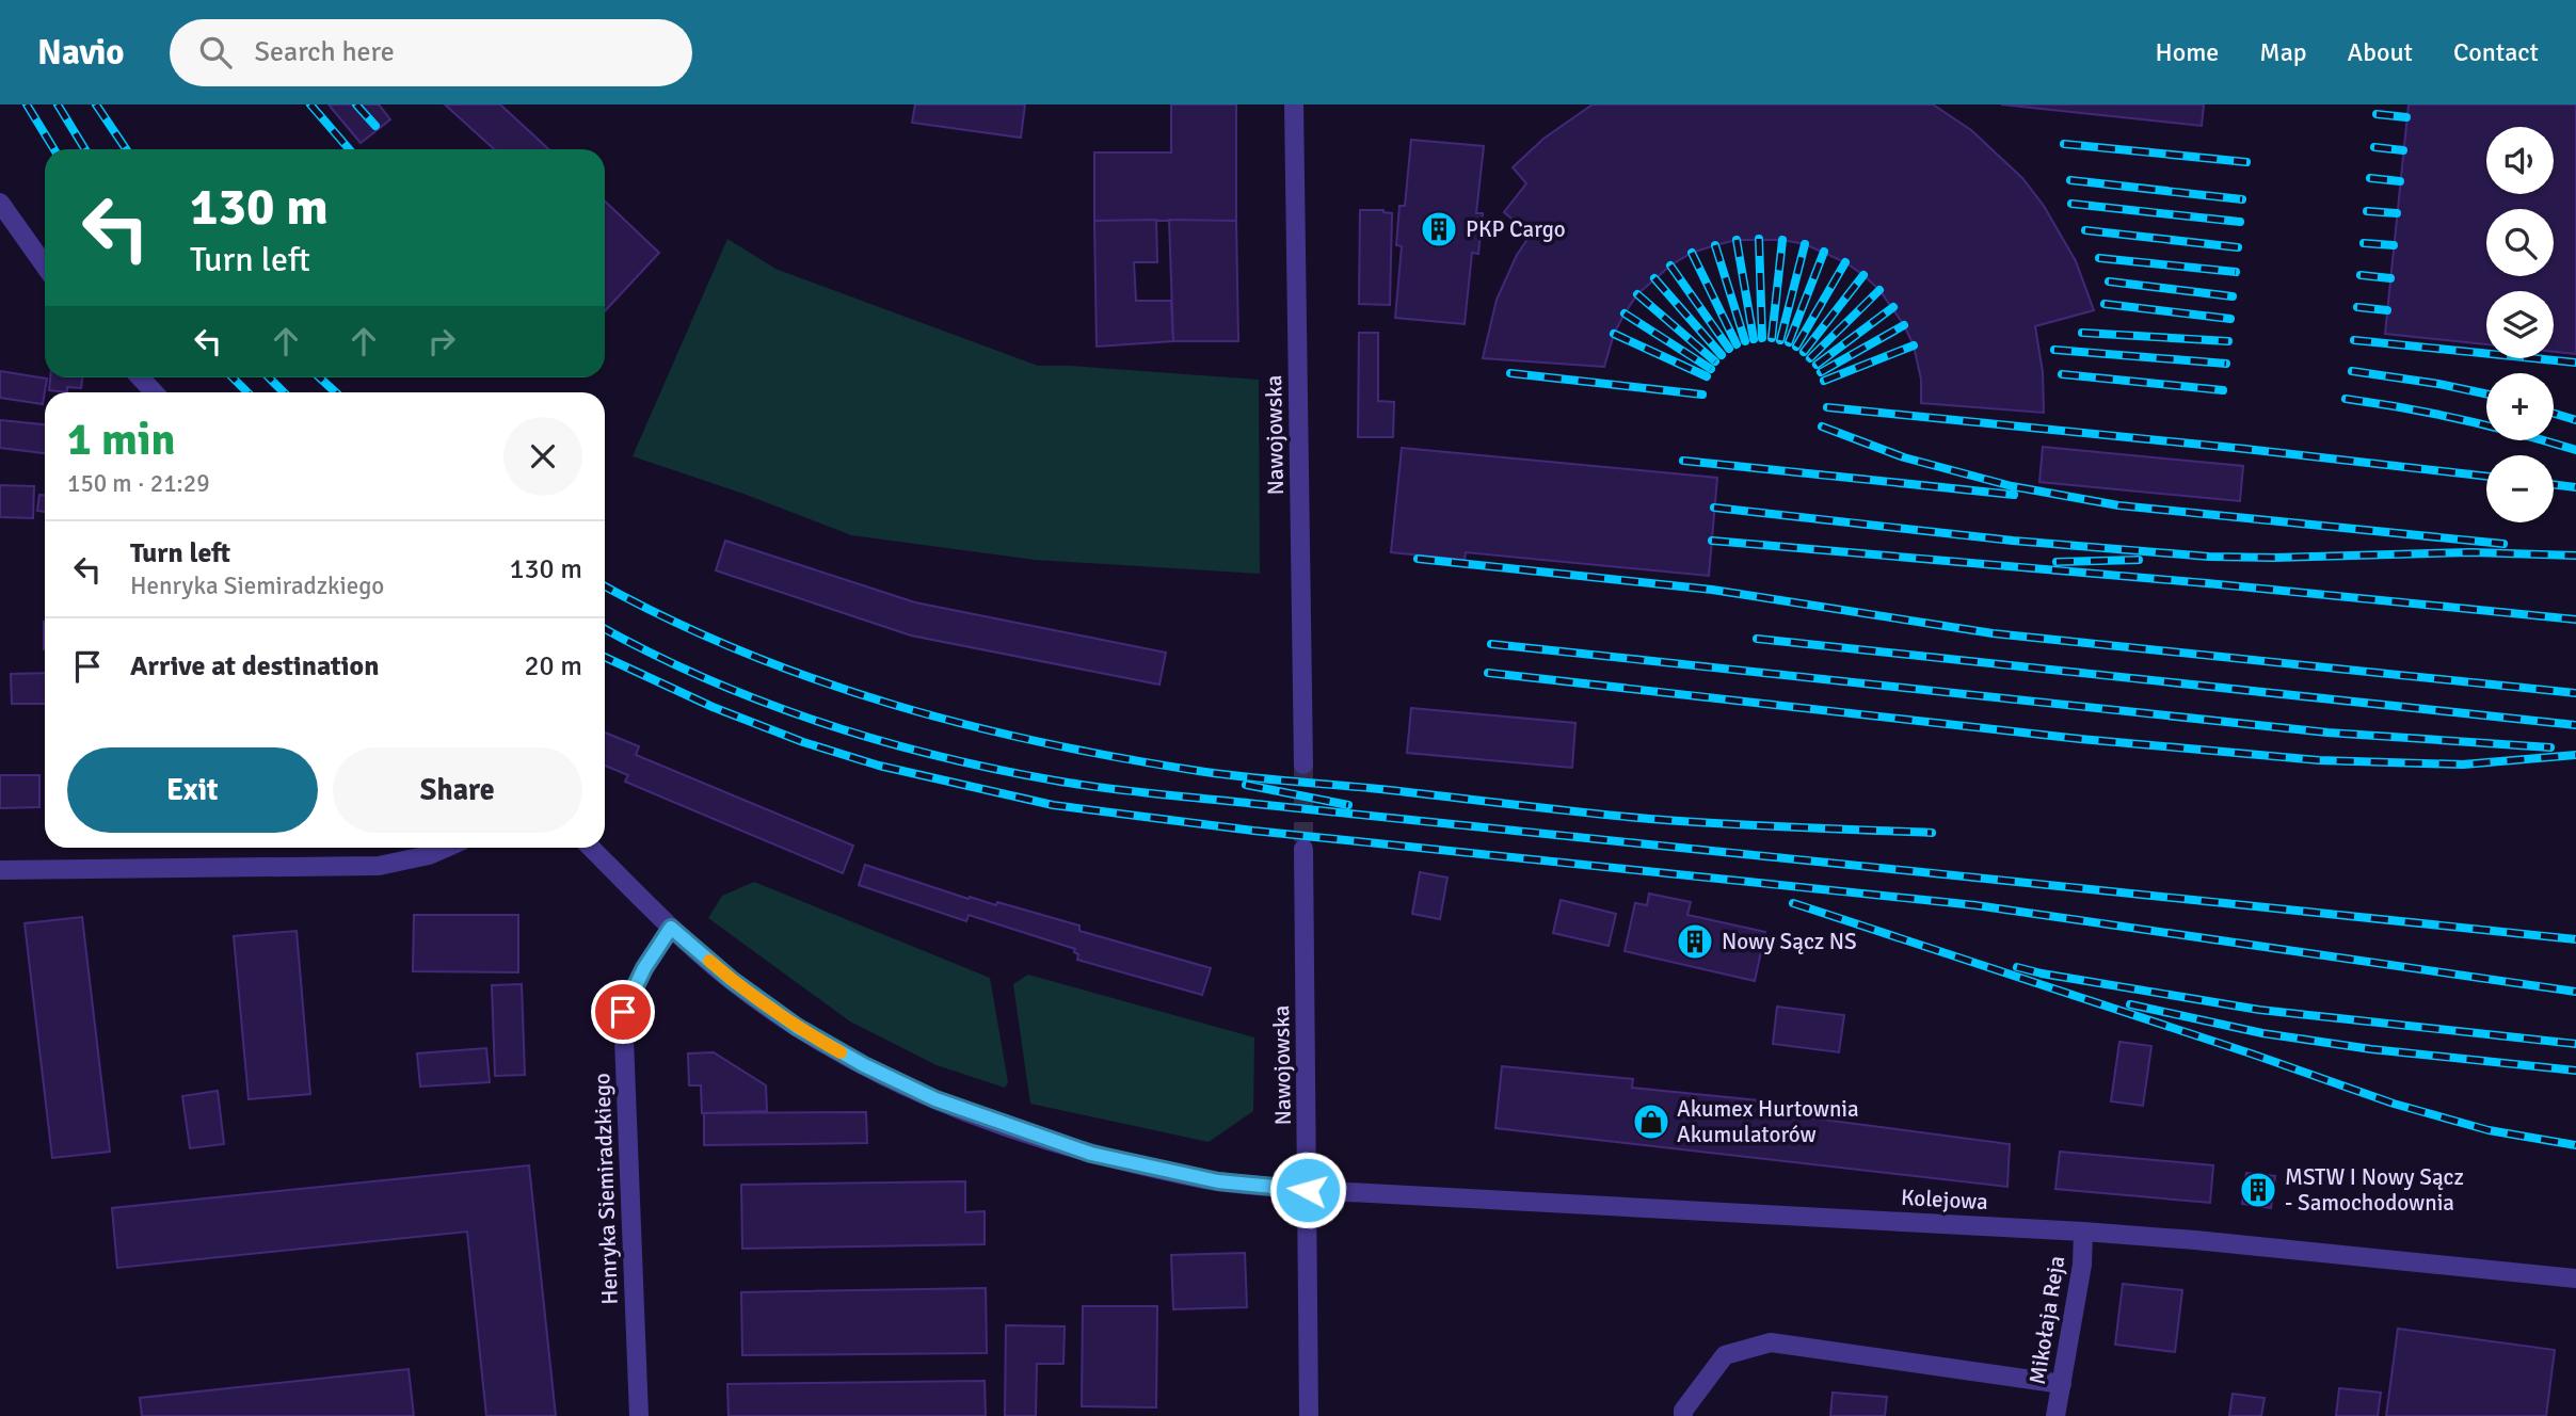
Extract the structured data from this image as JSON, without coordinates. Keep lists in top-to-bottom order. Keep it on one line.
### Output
{"streets":{"street":["Nawojowska","Henryka Siemiradzkiego","Kolejowa","Mikołaja Reja"]},"crossings":[["Nawojowska","Kolejowa"],["Henryka Siemiradzkiego","Kolejowa"],["Kolejowa","Mikołaja Reja"]],"places":{"building":["PKP Cargo","Nowy Sącz NS","MSTW I Nowy Sącz - Samochodownia"],"shop":["Akumex Hurtownia Akumulatorów"]},"page":{"header":"Navio","search":"Search here","nav":["Home","Map","About","Contact"],"map_buttons":["+","−"],"turn":["130 m","Turn left"],"heading":["1 min","150 m · 21:29"],"list":[{"name":"Turn left","note":"Henryka Siemiradzkiego","value":"130 m"},{"name":"Arrive at destination","value":"20 m"}],"buttons":["Exit","Share"]}}
